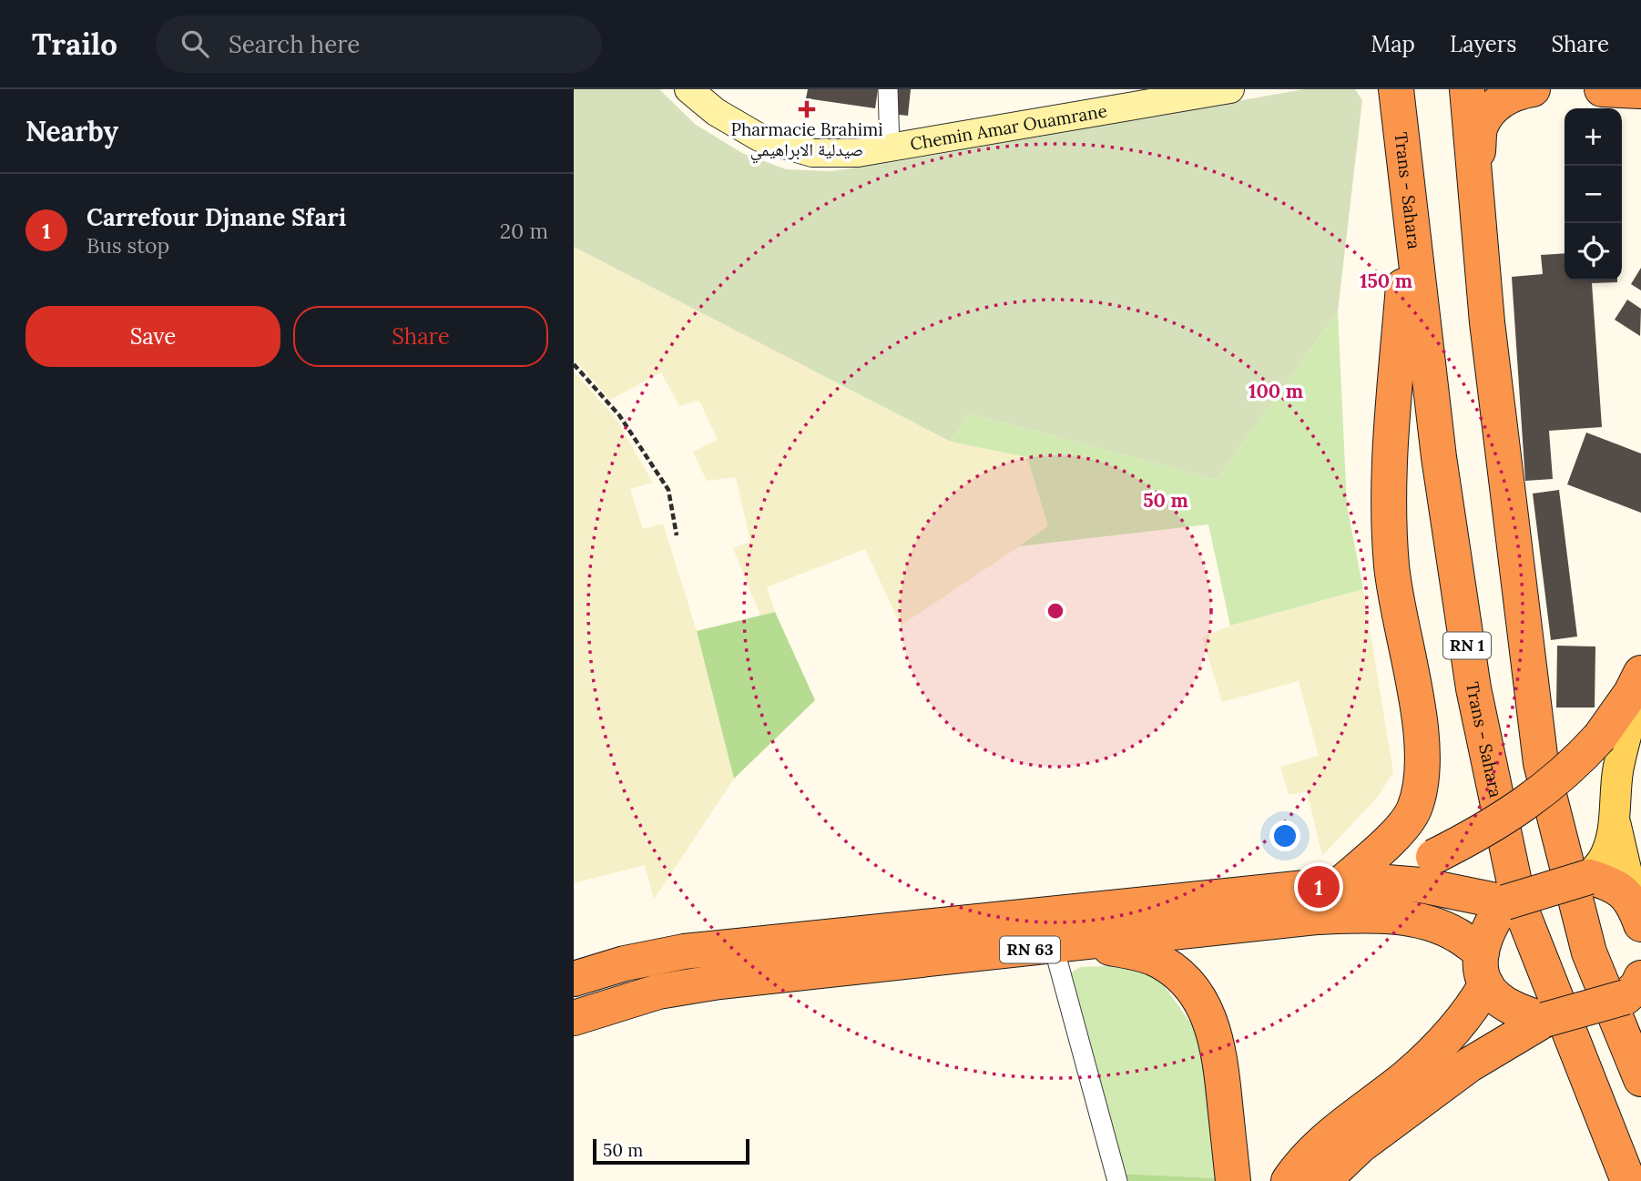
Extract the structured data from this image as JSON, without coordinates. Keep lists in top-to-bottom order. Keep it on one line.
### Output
{"streets":{"highway":["Trans - Sahara","RN 1","RN 63"],"main road":["Chemin Amar Ouamrane"]},"places":{"health":["Pharmacie Brahimi صيدلية الابراهيمي"]},"scale_bar":"50 m","page":{"header":"Trailo","search":"Search here","nav":["Map","Layers","Share"],"heading":"Nearby","map_buttons":["+","−"],"list":[{"mark":"1","name":"Carrefour Djnane Sfari","note":"Bus stop","value":"20 m"}],"buttons":["Save","Share"],"pins":"1","scale":"50 m"},"rings":["150 m","100 m","50 m"]}
